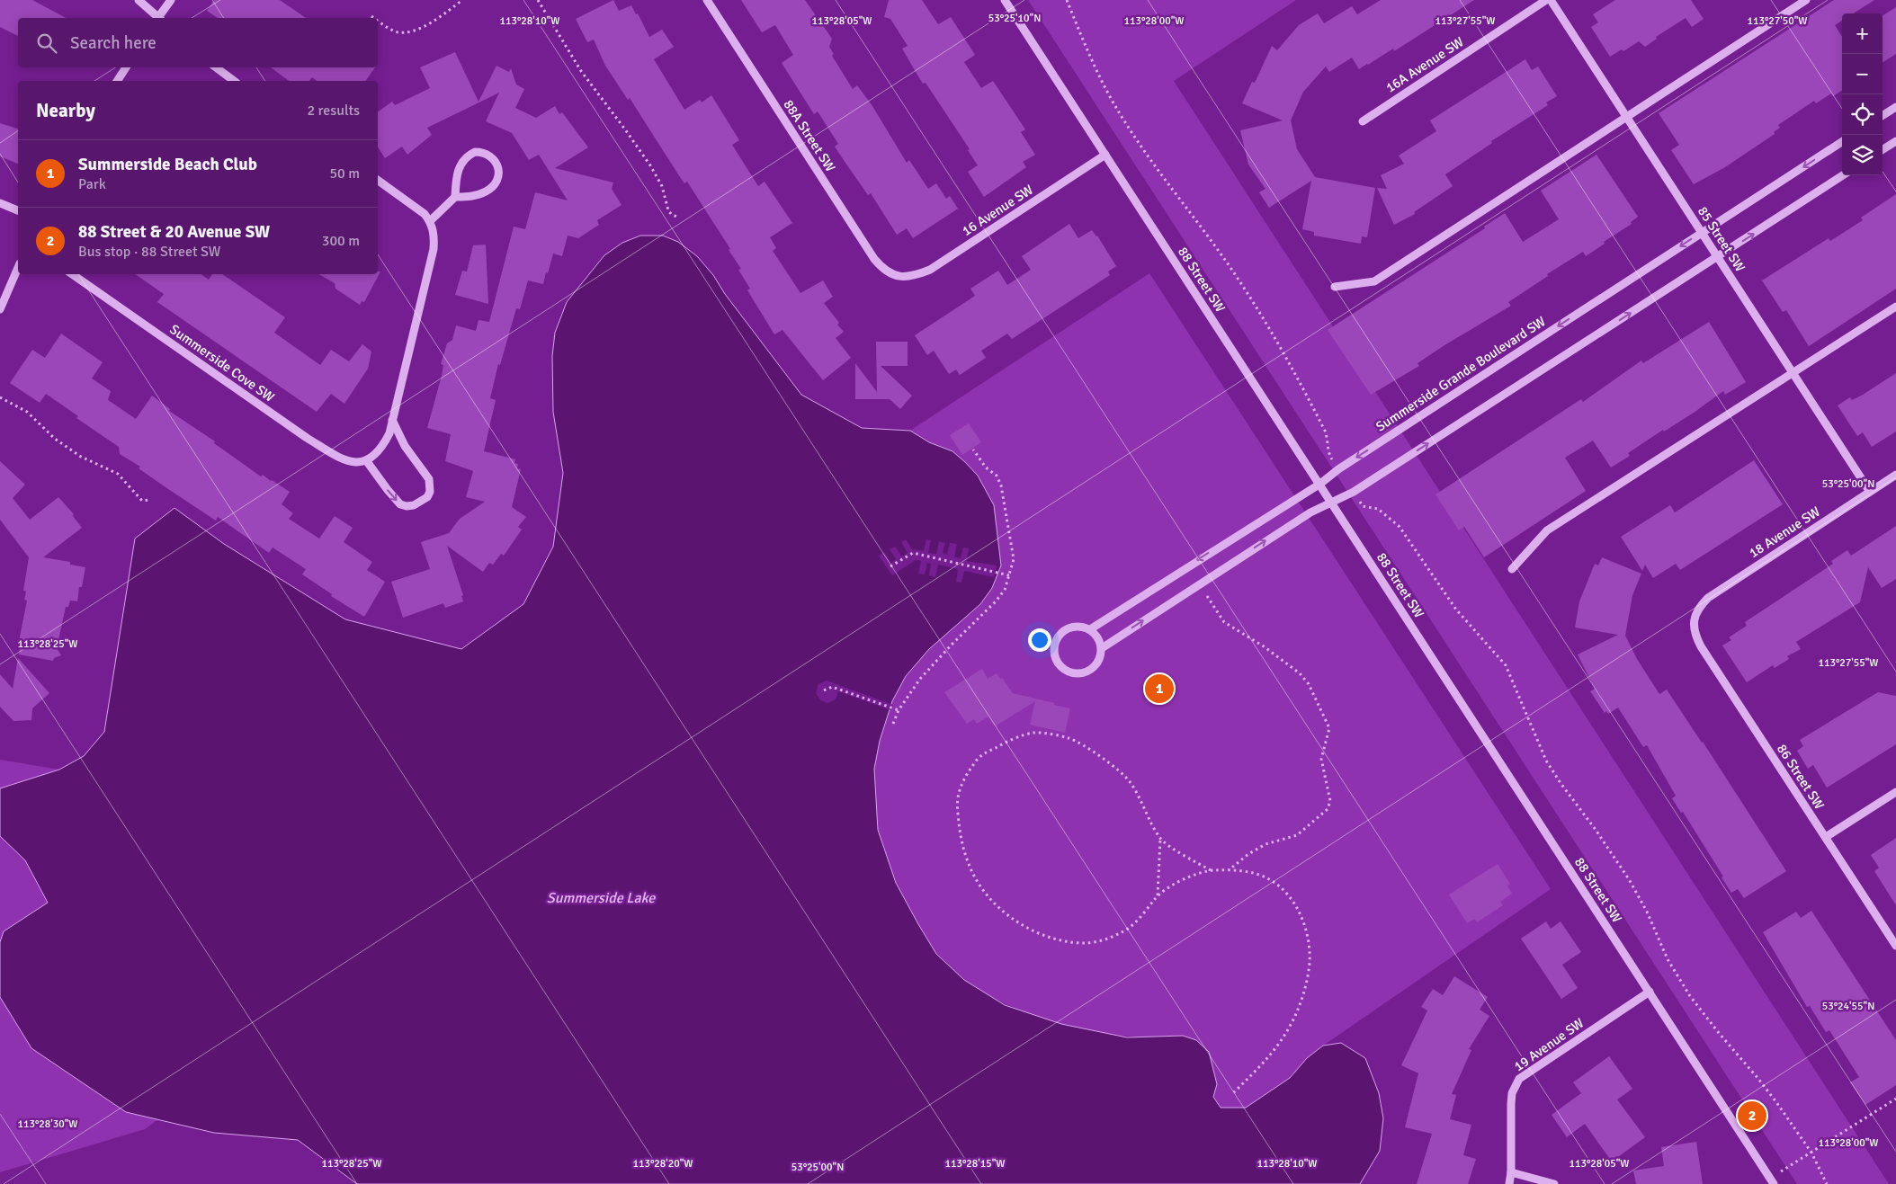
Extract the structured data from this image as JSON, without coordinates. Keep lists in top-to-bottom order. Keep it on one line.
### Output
{"streets":{"street":["16A Avenue SW","88A Street SW","16 Avenue SW","85 Street SW","88 Street SW","Summerside Cove SW","Summerside Grande Boulevard SW","18 Avenue SW","86 Street SW","19 Avenue SW"]},"crossings":[["88A Street SW","16 Avenue SW"],["16 Avenue SW","88 Street SW"],["85 Street SW","Summerside Grande Boulevard SW"],["85 Street SW","18 Avenue SW"],["88 Street SW","Summerside Grande Boulevard SW"],["88 Street SW","19 Avenue SW"],["18 Avenue SW","86 Street SW"]],"water":["Summerside Lake"],"page":{"map_buttons":["+","−"],"search":"Search here","heading":["Nearby","2 results"],"list":[{"mark":"1","name":"Summerside Beach Club","note":"Park","value":"50 m"},{"mark":"2","name":"88 Street & 20 Avenue SW","note":"Bus stop · 88 Street SW","value":"300 m"}],"pins":["1","2"]},"coordinates":["53°25'10\"N","113°27'50\"W","113°28'10\"W","113°28'00\"W","113°27'55\"W","113°28'05\"W","53°25'00\"N","113°28'25\"W","53°24'55\"N","113°28'30\"W","113°28'20\"W","113°28'15\"W"]}
